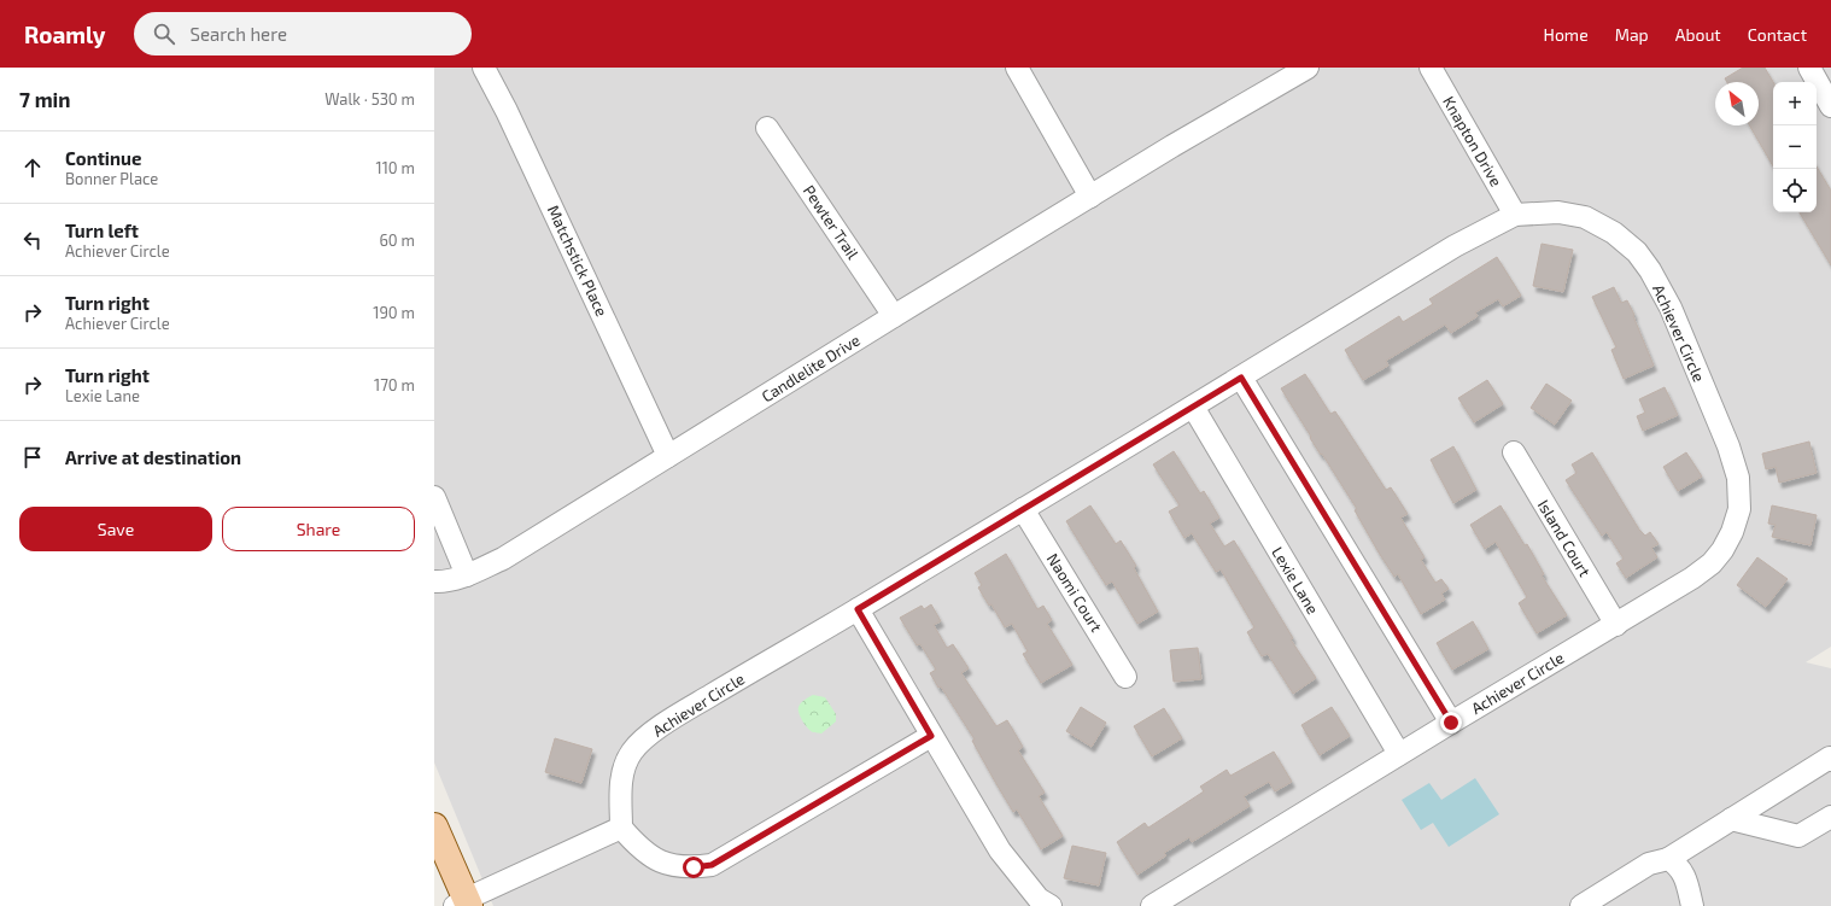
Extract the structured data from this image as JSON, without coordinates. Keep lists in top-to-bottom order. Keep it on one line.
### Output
{"streets":{"street":["Knapton Drive","Pewter Trail","Matchstick Place","Achiever Circle","Candlelite Drive","Island Court","Lexie Lane","Naomi Court"]},"crossings":[["Knapton Drive","Achiever Circle"],["Pewter Trail","Candlelite Drive"],["Matchstick Place","Candlelite Drive"],["Achiever Circle","Island Court"],["Achiever Circle","Lexie Lane"],["Achiever Circle","Naomi Court"]],"north":"top left","page":{"header":"Roamly","search":"Search here","nav":["Home","Map","About","Contact"],"heading":["7 min","Walk · 530 m"],"map_buttons":["+","−"],"list":[["Continue","Bonner Place","110 m"],["Turn left","Achiever Circle","60 m"],["Turn right","Achiever Circle","190 m"],["Turn right","Lexie Lane","170 m"],"Arrive at destination"],"buttons":["Save","Share"]}}
